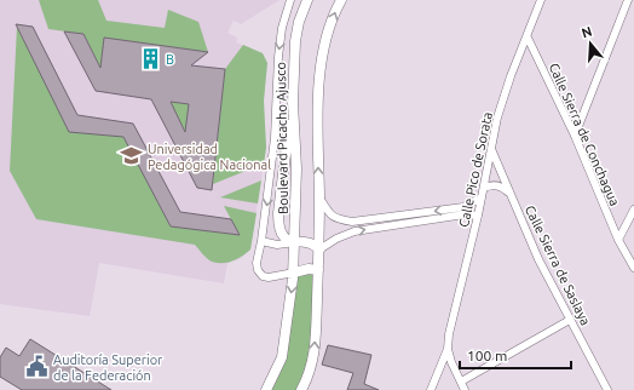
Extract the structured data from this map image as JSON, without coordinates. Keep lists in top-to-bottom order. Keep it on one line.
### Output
{"streets":{"main road":["Boulevard Picacho Ajusco"],"street":["Calle Sierra de Conchagua","Calle Pico de Sorata","Calle Sierra de Saslaya"]},"crossings":[["Calle Sierra de Conchagua","Calle Pico de Sorata"],["Calle Pico de Sorata","Calle Sierra de Saslaya"]],"places":{"building":["B"],"school or university":["Universidad Pedagógica Nacional"],"public building":["Auditoría Superior de la Federación"]},"scale_bar":"100 m","north":"top"}
